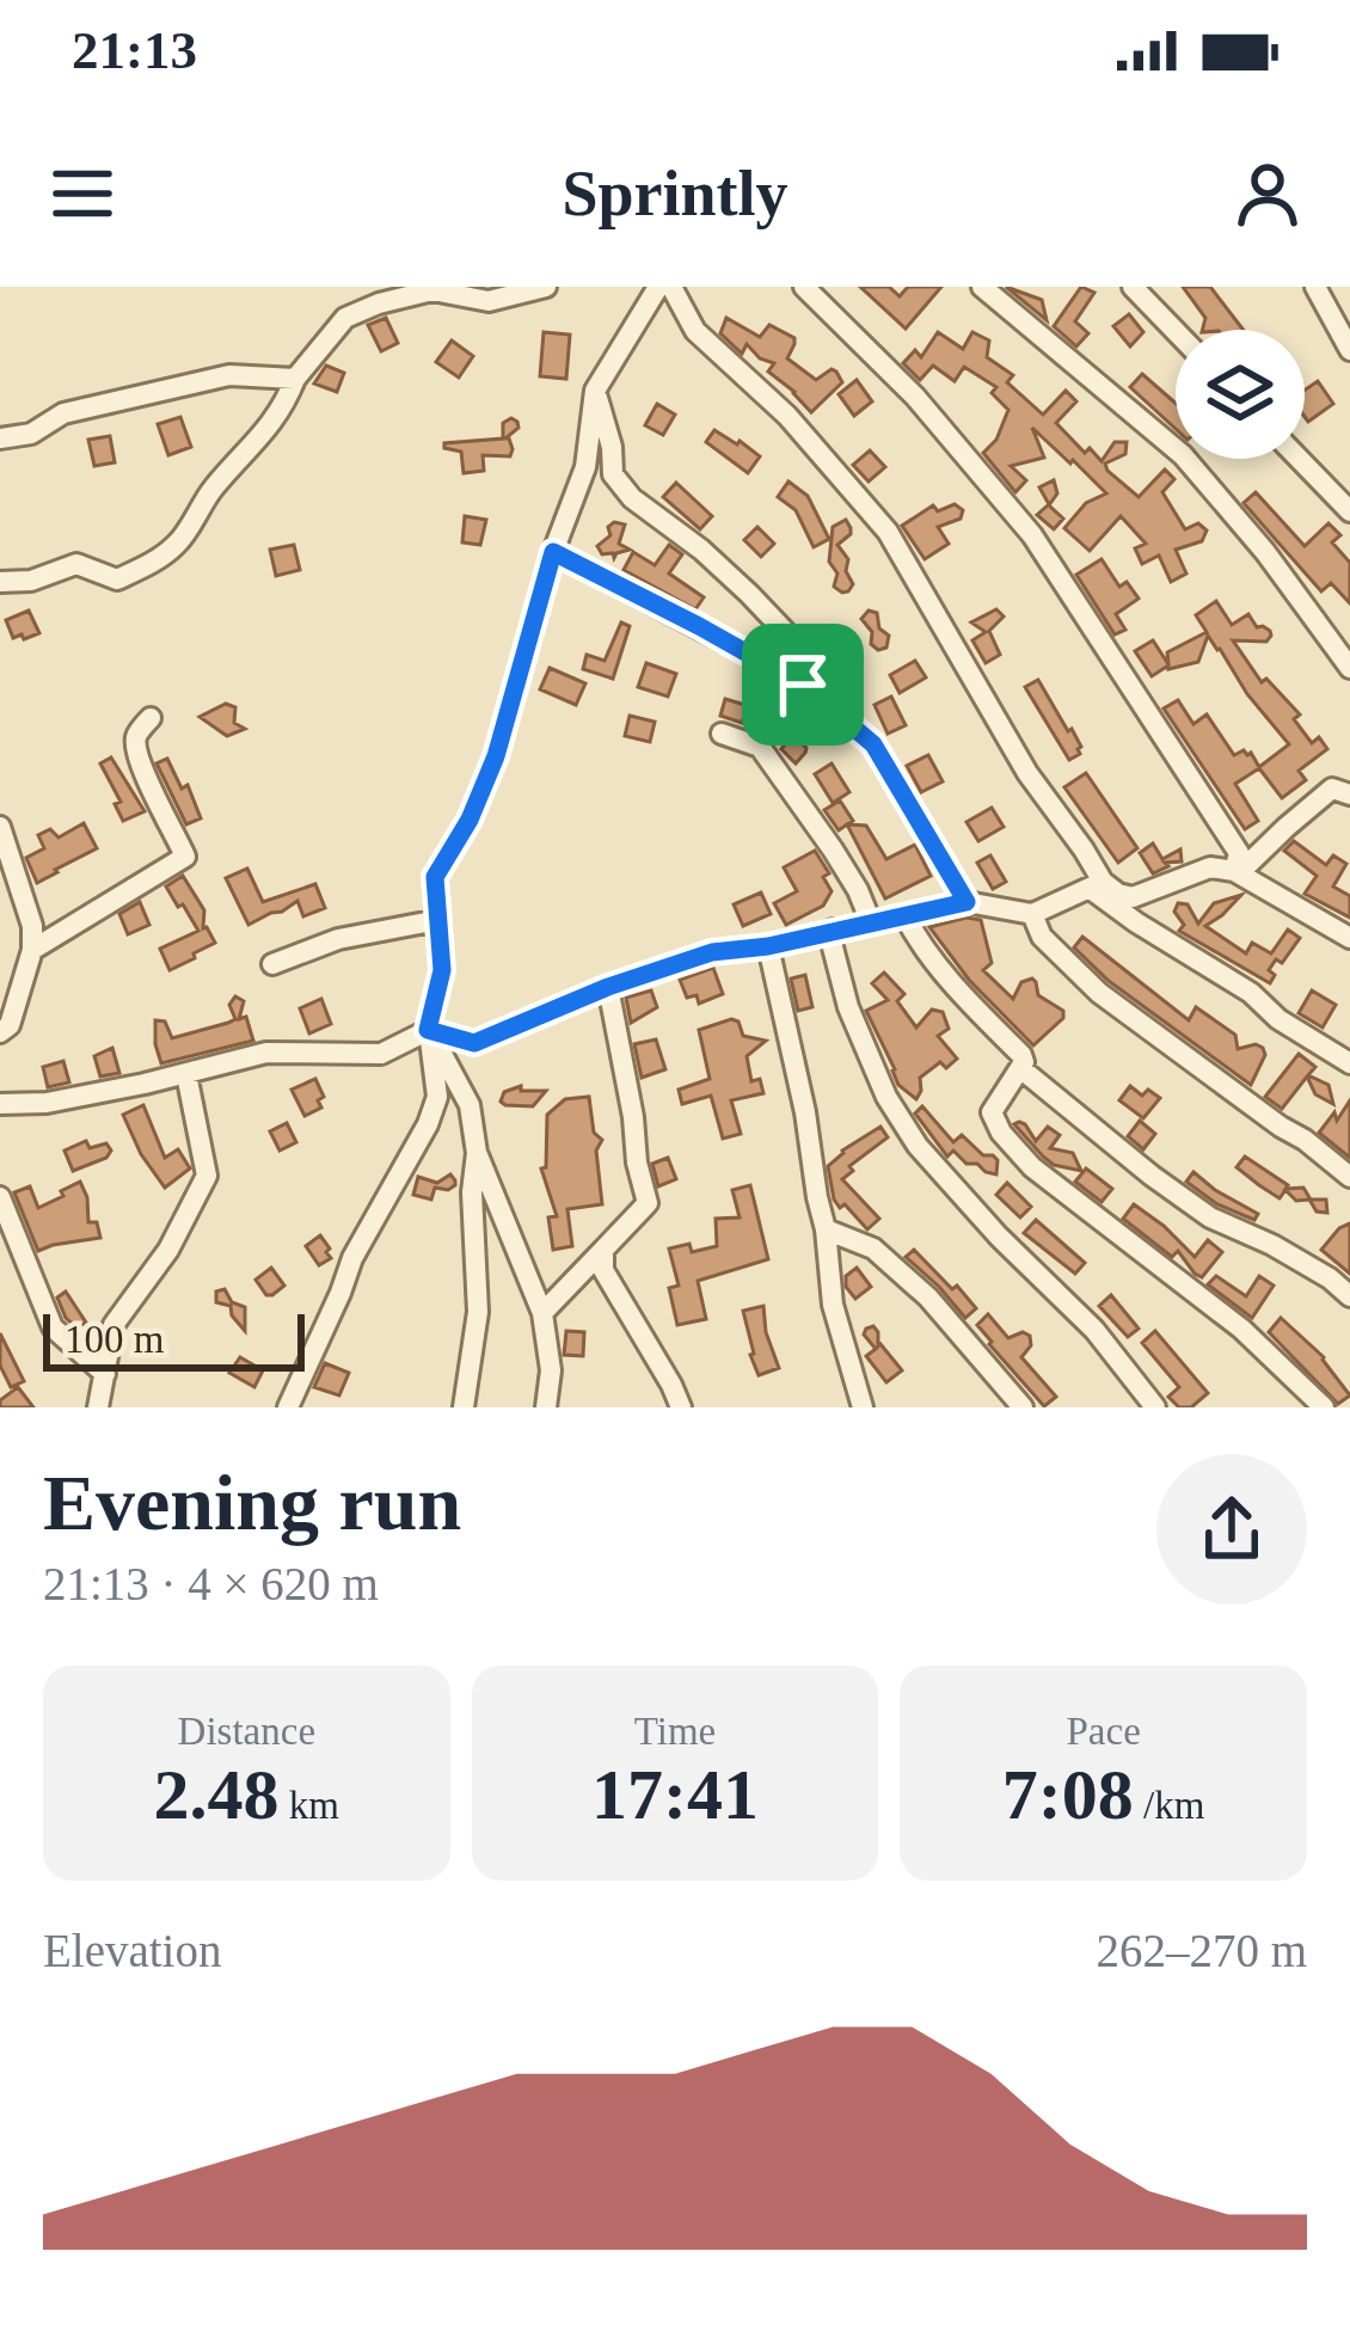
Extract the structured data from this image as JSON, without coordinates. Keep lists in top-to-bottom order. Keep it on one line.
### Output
{"scale_bar":"100 m","page":{"status":"21:13","header":"Sprintly","scale":"100 m","heading":["Evening run","21:13 · 4 × 620 m"],"stats":[["Distance","2.48 km"],["Time","17:41"],["Pace","7:08 /km"]],"chart":["Elevation","262–270 m"]}}
